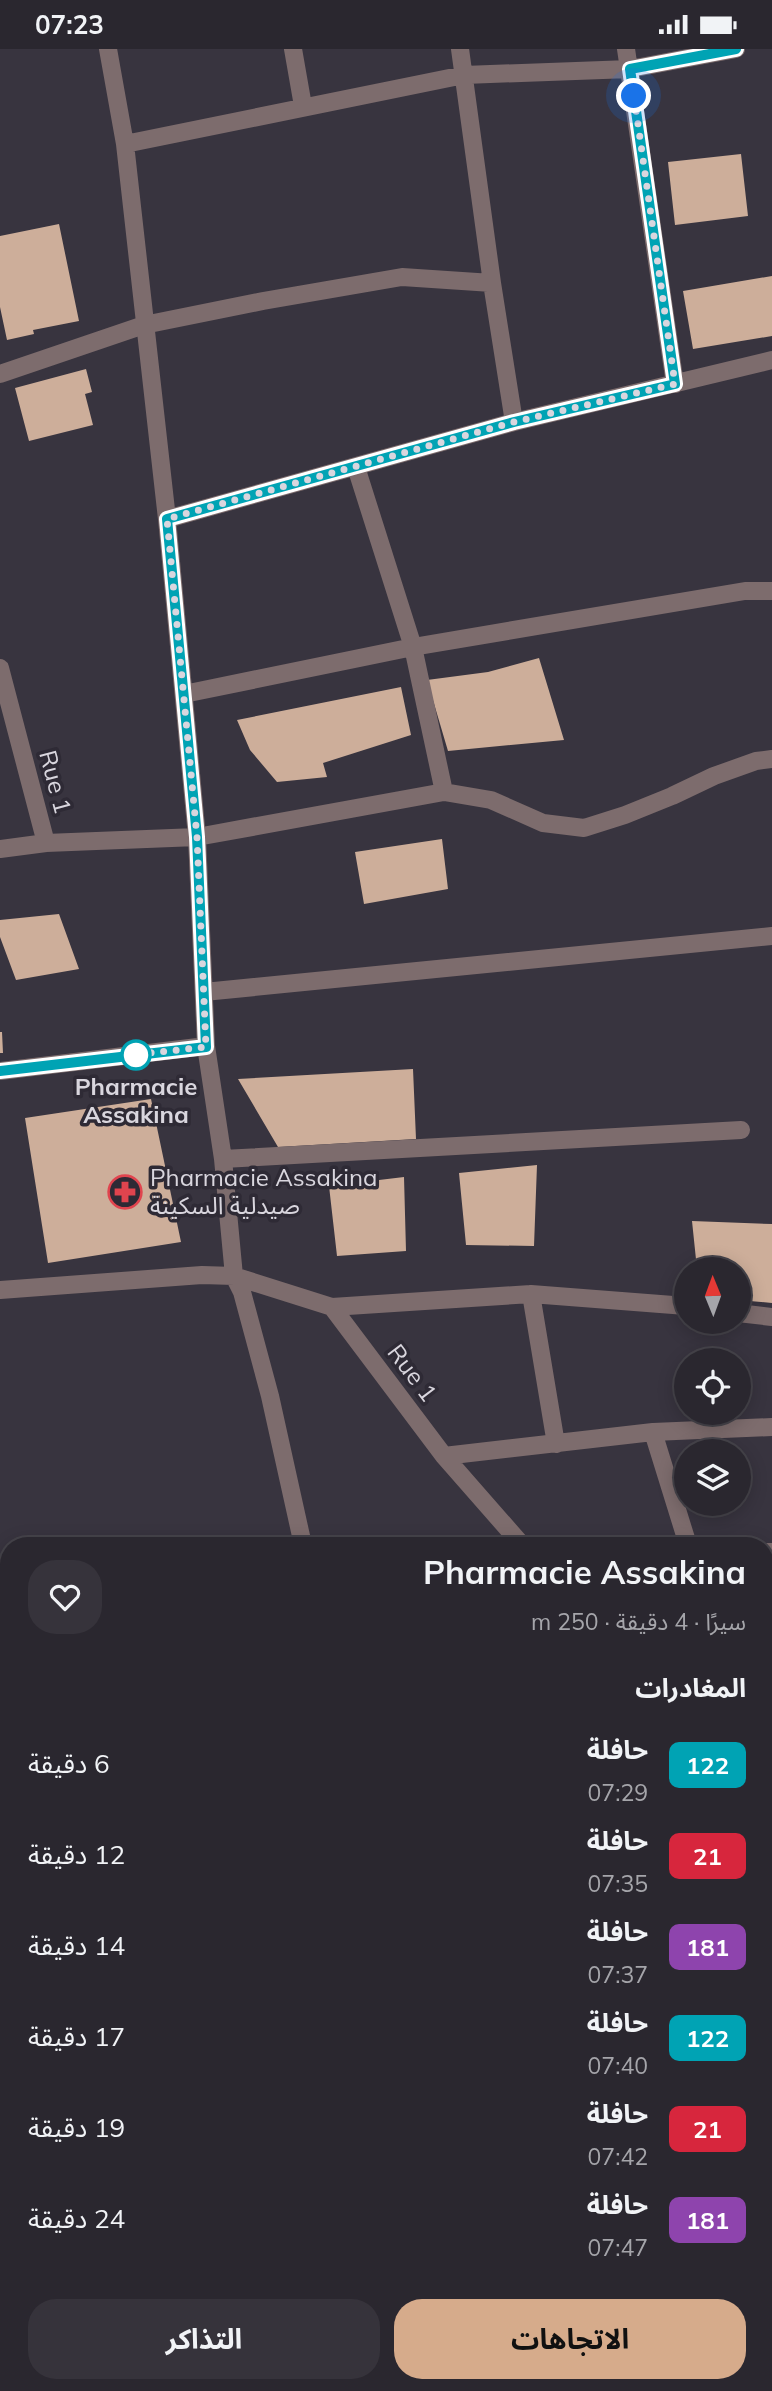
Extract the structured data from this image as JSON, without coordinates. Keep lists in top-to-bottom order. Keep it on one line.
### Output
{"streets":{"street":["Rue 1"]},"places":{"other":["Pharmacie Assakina"],"pharmacy":["Pharmacie Assakina صيدلية السكينة"]},"lines":["bus line 122"],"north":"top","page":{"status":"07:23","heading":[["Pharmacie Assakina","سيرًا · 4 دقيقة · 250 m"],"المغادرات"],"list":[{"mark":"122","name":"حافلة","note":"07:29","value":"6 دقيقة"},{"mark":"21","name":"حافلة","note":"07:35","value":"12 دقيقة"},{"mark":"181","name":"حافلة","note":"07:37","value":"14 دقيقة"},{"mark":"122","name":"حافلة","note":"07:40","value":"17 دقيقة"},{"mark":"21","name":"حافلة","note":"07:42","value":"19 دقيقة"},{"mark":"181","name":"حافلة","note":"07:47","value":"24 دقيقة"}],"buttons":["الاتجاهات","التذاكر"]}}
